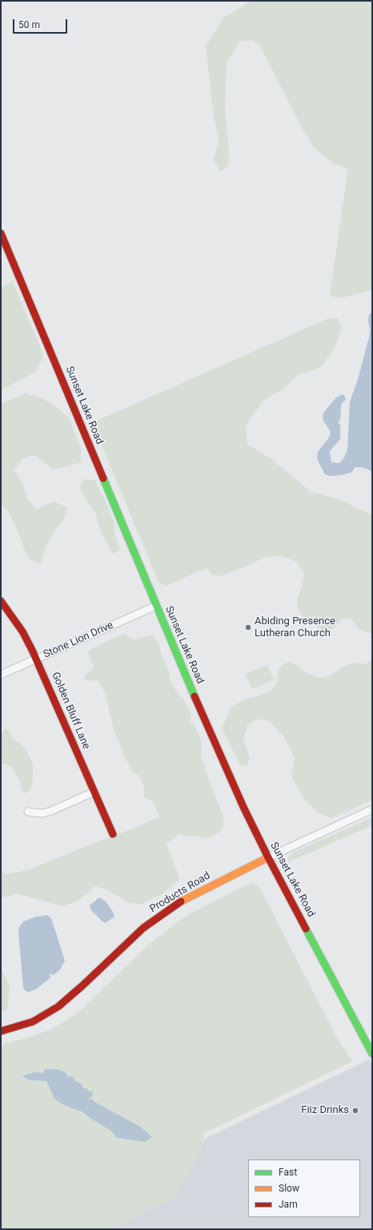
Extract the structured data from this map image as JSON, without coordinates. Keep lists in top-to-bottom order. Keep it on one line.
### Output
{"streets":{"main road":["Sunset Lake Road","Golden Bluff Lane","Products Road"],"street":["Stone Lion Drive"]},"crossings":[["Sunset Lake Road","Stone Lion Drive"],["Sunset Lake Road","Products Road"],["Stone Lion Drive","Golden Bluff Lane"]],"places":["Abiding Presence Lutheran Church","Fiiz Drinks"],"legend":["Fast","Slow","Jam"],"scale_bar":"50 m"}
